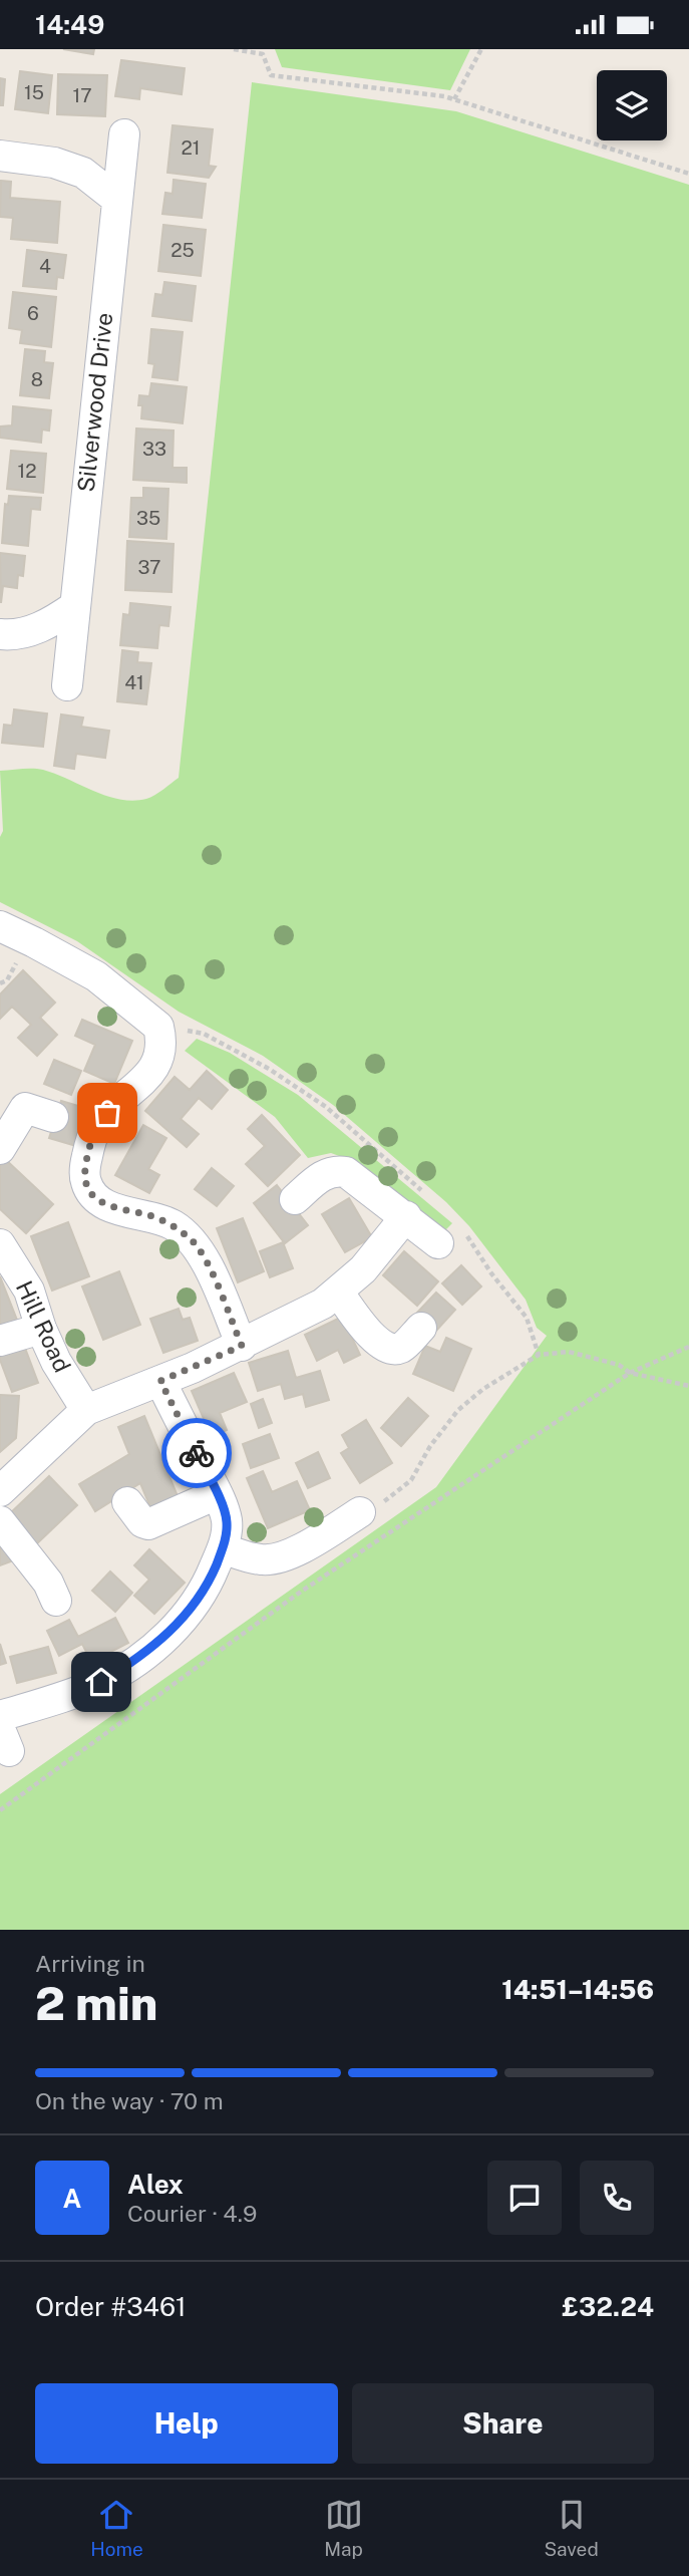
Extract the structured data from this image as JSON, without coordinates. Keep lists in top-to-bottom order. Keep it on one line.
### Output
{"streets":{"street":["Silverwood Drive","Hill Road"]},"house_numbers":["15","17","21","25","4","6","8","33","12","35","37","41"],"page":{"status":"14:49","heading":["2 min","Arriving in","14:51–14:56"],"panel":["Alex","Courier · 4.9","Order #3461","£32.24"],"bar":"On the way · 70 m","round":"A","buttons":["Help","Share"],"tabs":["Home","Map","Saved"]}}
